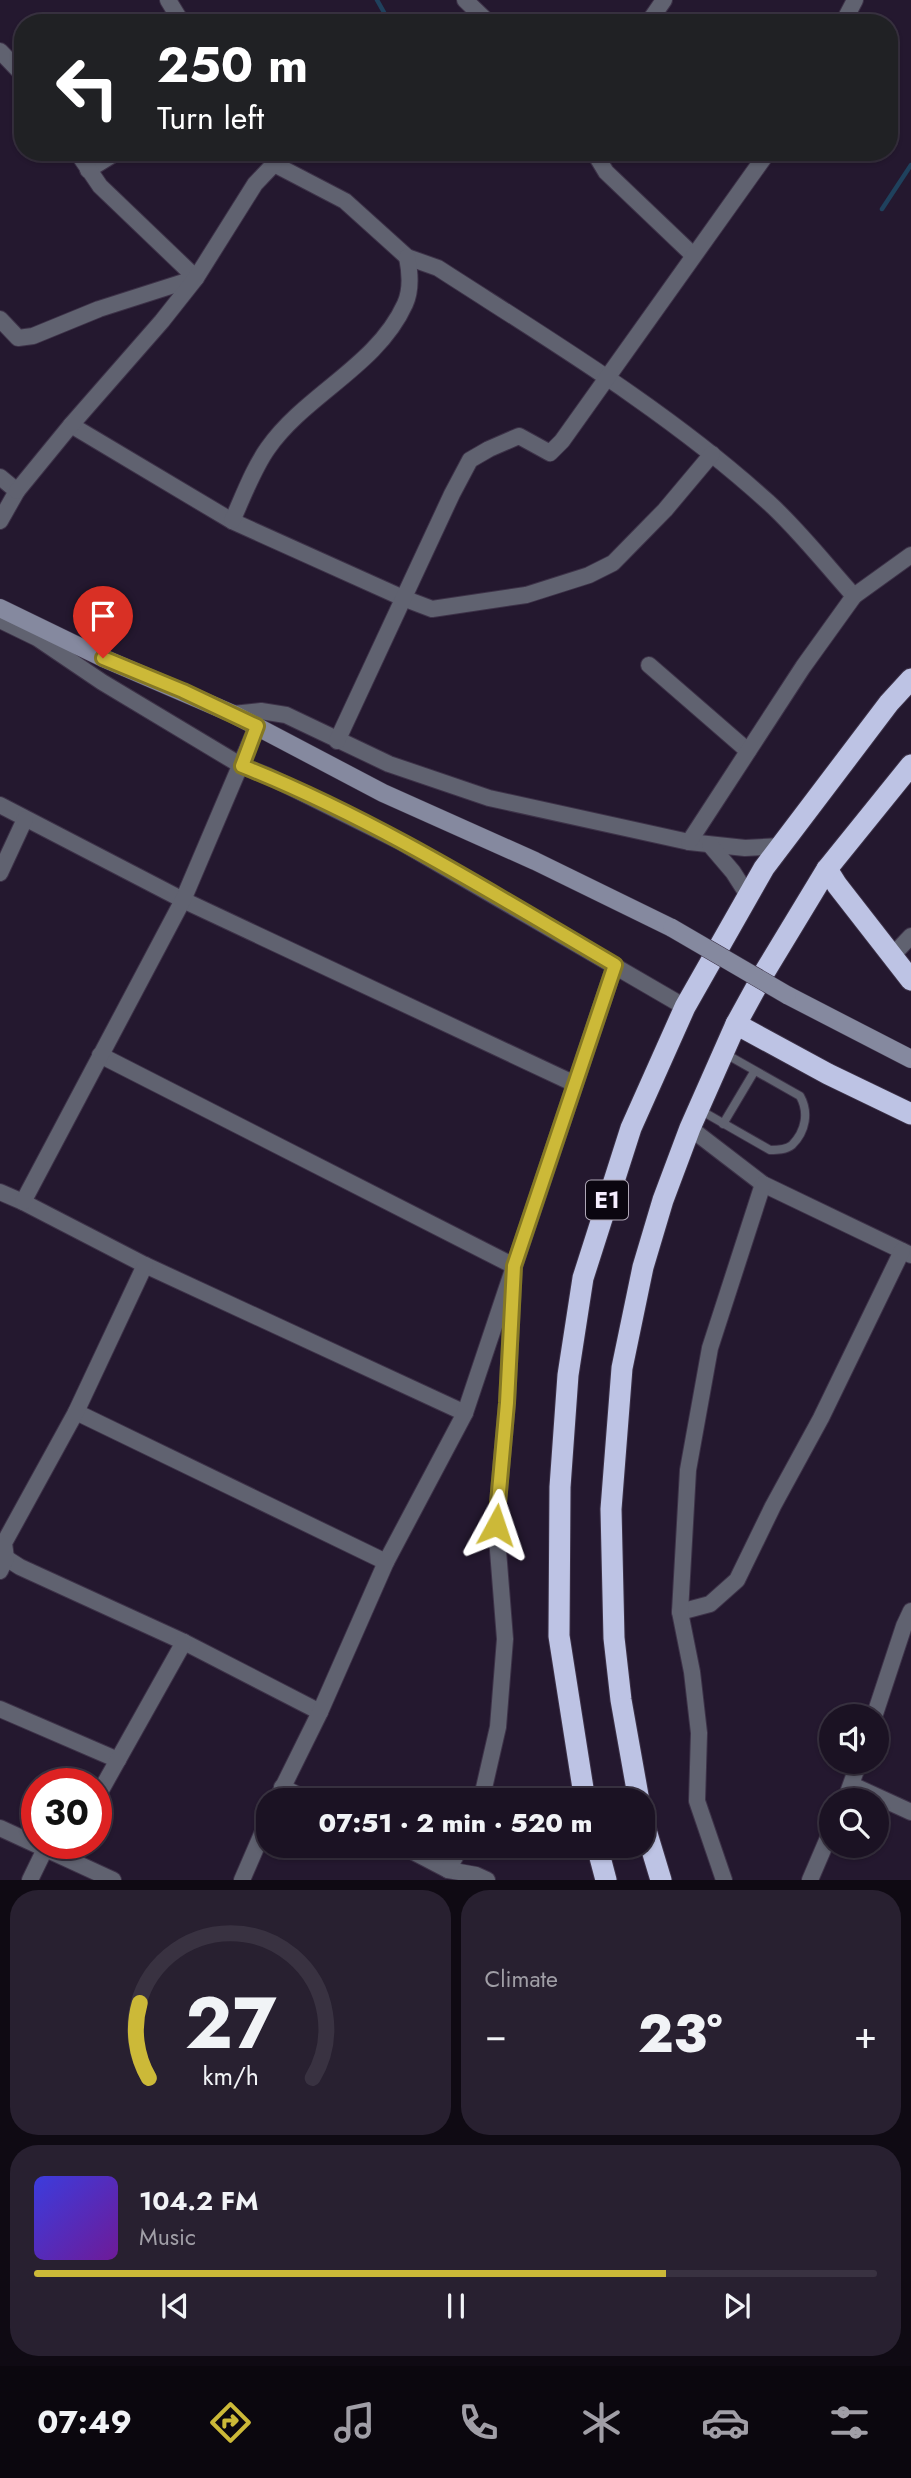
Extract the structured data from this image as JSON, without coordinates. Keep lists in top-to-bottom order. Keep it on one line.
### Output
{"streets":{"highway":["E1"]},"page":{"turn":["250 m","Turn left"],"limit":"30","trip":"07:51 · 2 min · 520 m","tile":"Climate","heat":["−","23°","+"],"song":["104.2 FM","Music"],"tabs":"07:49","gauge":["27","km/h"]}}
